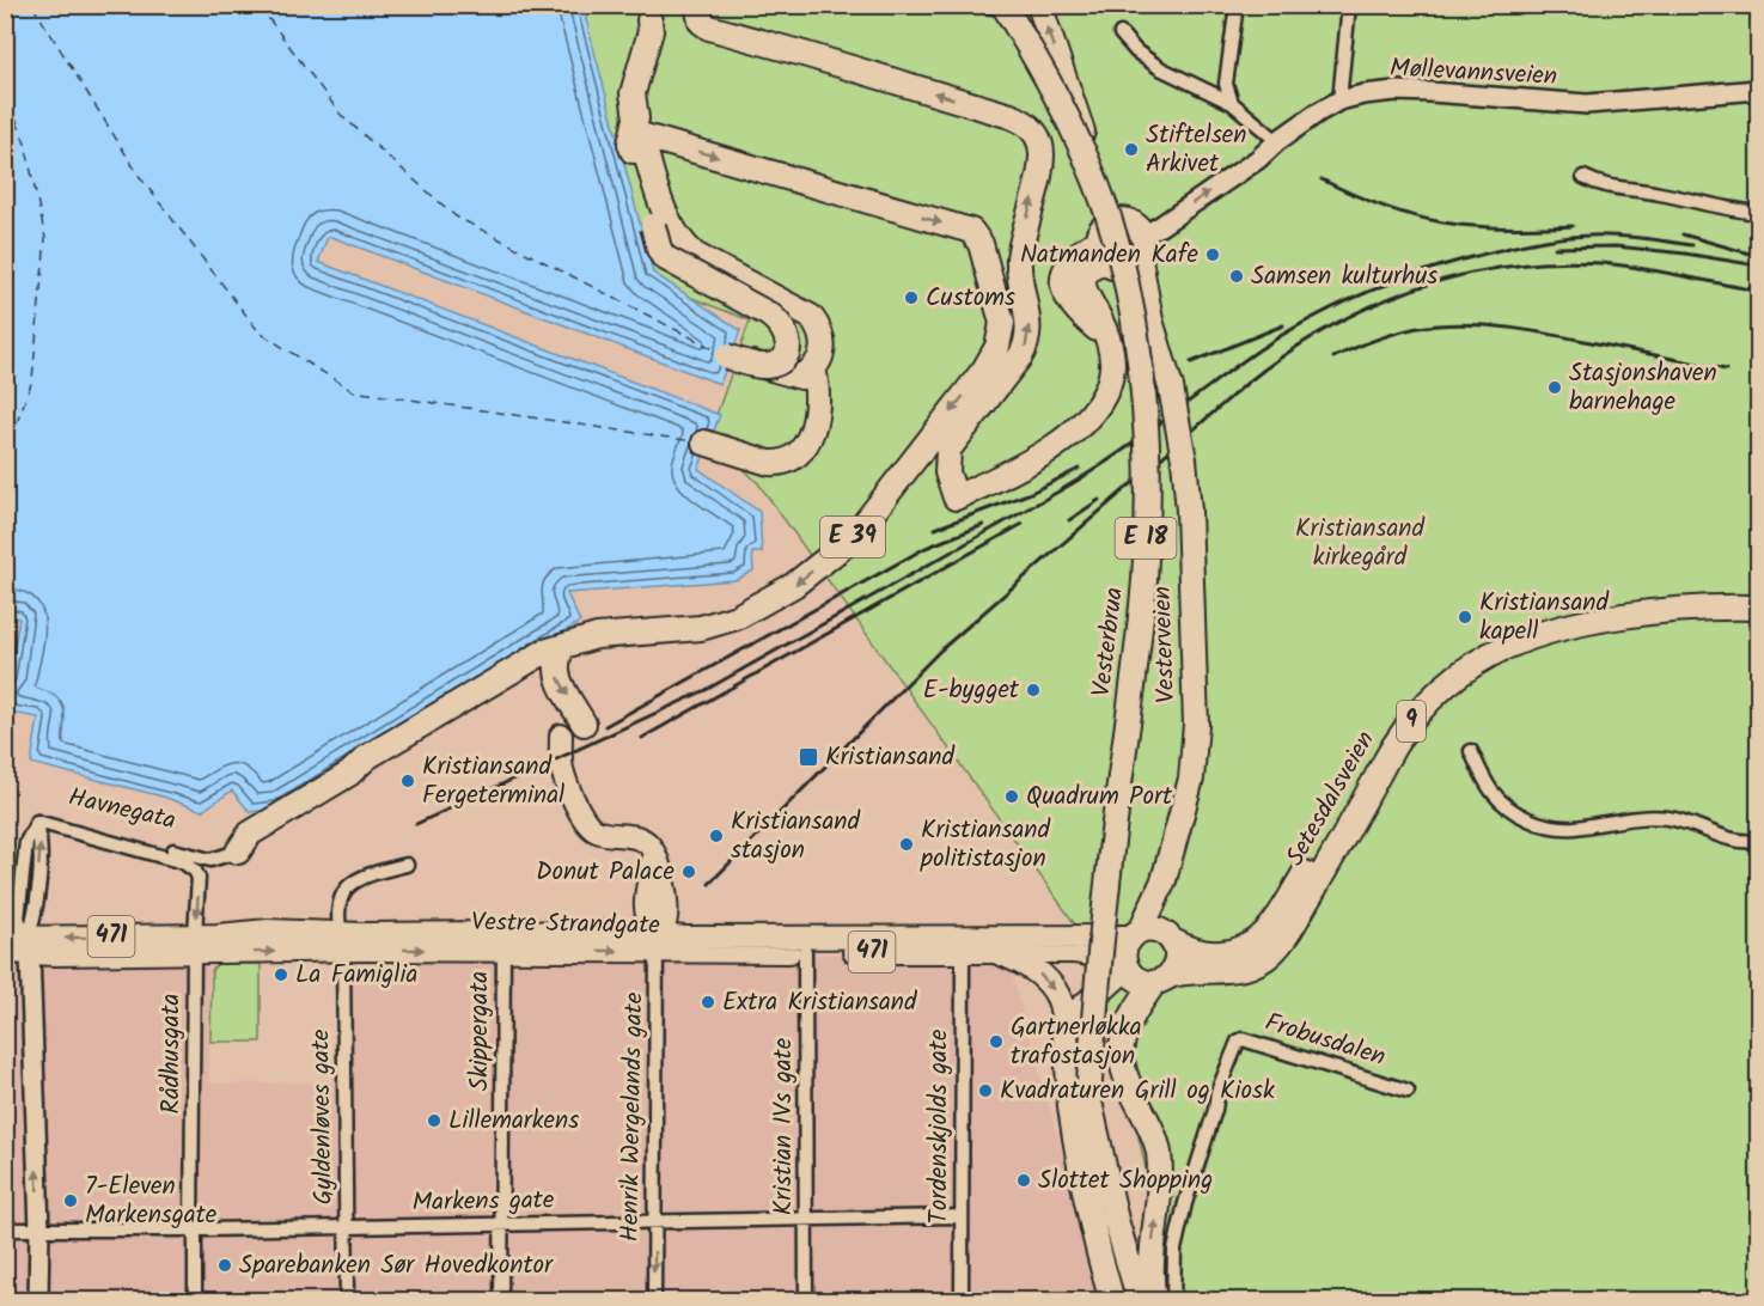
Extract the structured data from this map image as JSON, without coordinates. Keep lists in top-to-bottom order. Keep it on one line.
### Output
{"streets":{"highway":["E 39","E 18","Vesterbrua","Vesterveien","9","Setesdalsveien"],"main road":["Møllevannsveien","Vestre Strandgate","471"],"street":["Havnegata","Skippergata","Frobusdalen","Rådhusgata","Gyldenløves gate","Henrik Wergelands gate","Kristian IVs gate","Tordenskjolds gate","Markens gate"]},"crossings":[["E 39","Havnegata"],["E 18","Vesterbrua"],["E 18","Vesterveien"],["E 18","Setesdalsveien"],["E 18","Vestre Strandgate"],["Vesterveien","Setesdalsveien"],["Vesterveien","Vestre Strandgate"],["Setesdalsveien","Vestre Strandgate"],["Havnegata","Rådhusgata"],["Vestre Strandgate","Skippergata"],["Vestre Strandgate","Rådhusgata"],["Vestre Strandgate","Gyldenløves gate"],["Vestre Strandgate","Henrik Wergelands gate"],["Vestre Strandgate","Kristian IVs gate"],["Vestre Strandgate","Tordenskjolds gate"],["Skippergata","Markens gate"],["Rådhusgata","Markens gate"],["Gyldenløves gate","Markens gate"],["Henrik Wergelands gate","Markens gate"],["Kristian IVs gate","Markens gate"],["Tordenskjolds gate","Markens gate"]],"parks":["Kristiansand kirkegård"],"places":{"other":["Stiftelsen Arkivet","Natmanden Kafe","Samsen kulturhus","Customs","Stasjonshaven barnehage","Kristiansand kapell","E-bygget","Kristiansand Fergeterminal","Quadrum Port","Kristiansand stasjon","Kristiansand politistasjon","Donut Palace","La Famiglia","Extra Kristiansand","Gartnerløkka trafostasjon","Kvadraturen Grill og Kiosk","Lillemarkens","Slottet Shopping","7-Eleven Markensgate","Sparebanken Sør Hovedkontor"],"transit":["Kristiansand"]}}
